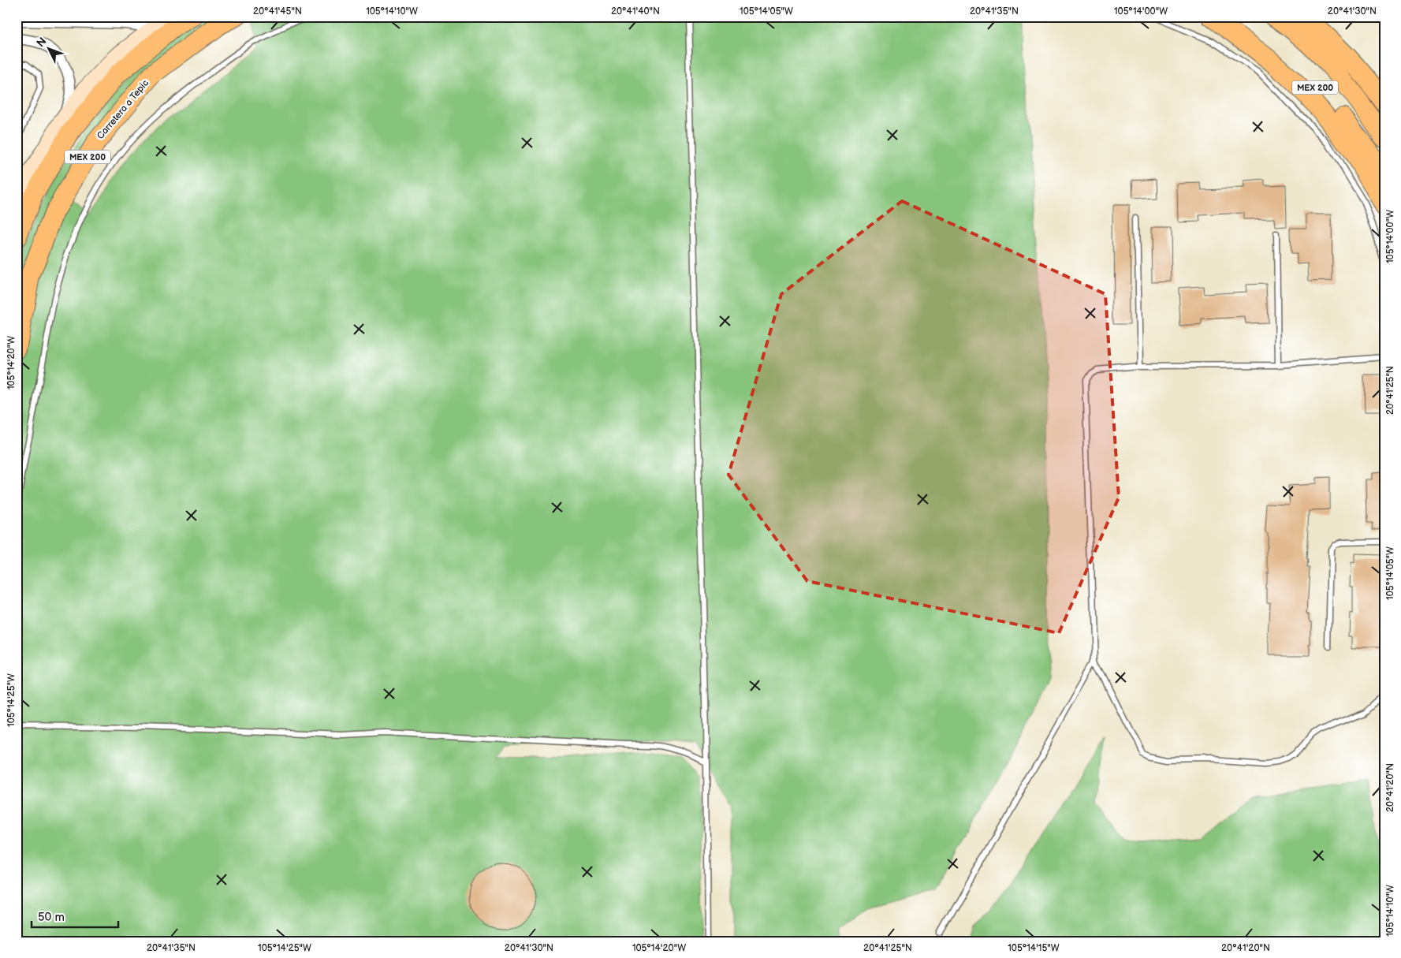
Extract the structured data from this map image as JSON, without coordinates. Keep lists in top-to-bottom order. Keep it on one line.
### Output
{"streets":{"highway":["MEX 200","Carretera a Tepic"]},"scale_bar":"50 m","north":"top left","coordinates":["20°41'45\"N","105°14'10\"W","20°41'40\"N","105°14'05\"W","20°41'35\"N","105°14'00\"W","20°41'30\"N","105°14'20\"W","20°41'25\"N","105°14'25\"W","20°41'20\"N","105°14'15\"W"]}
